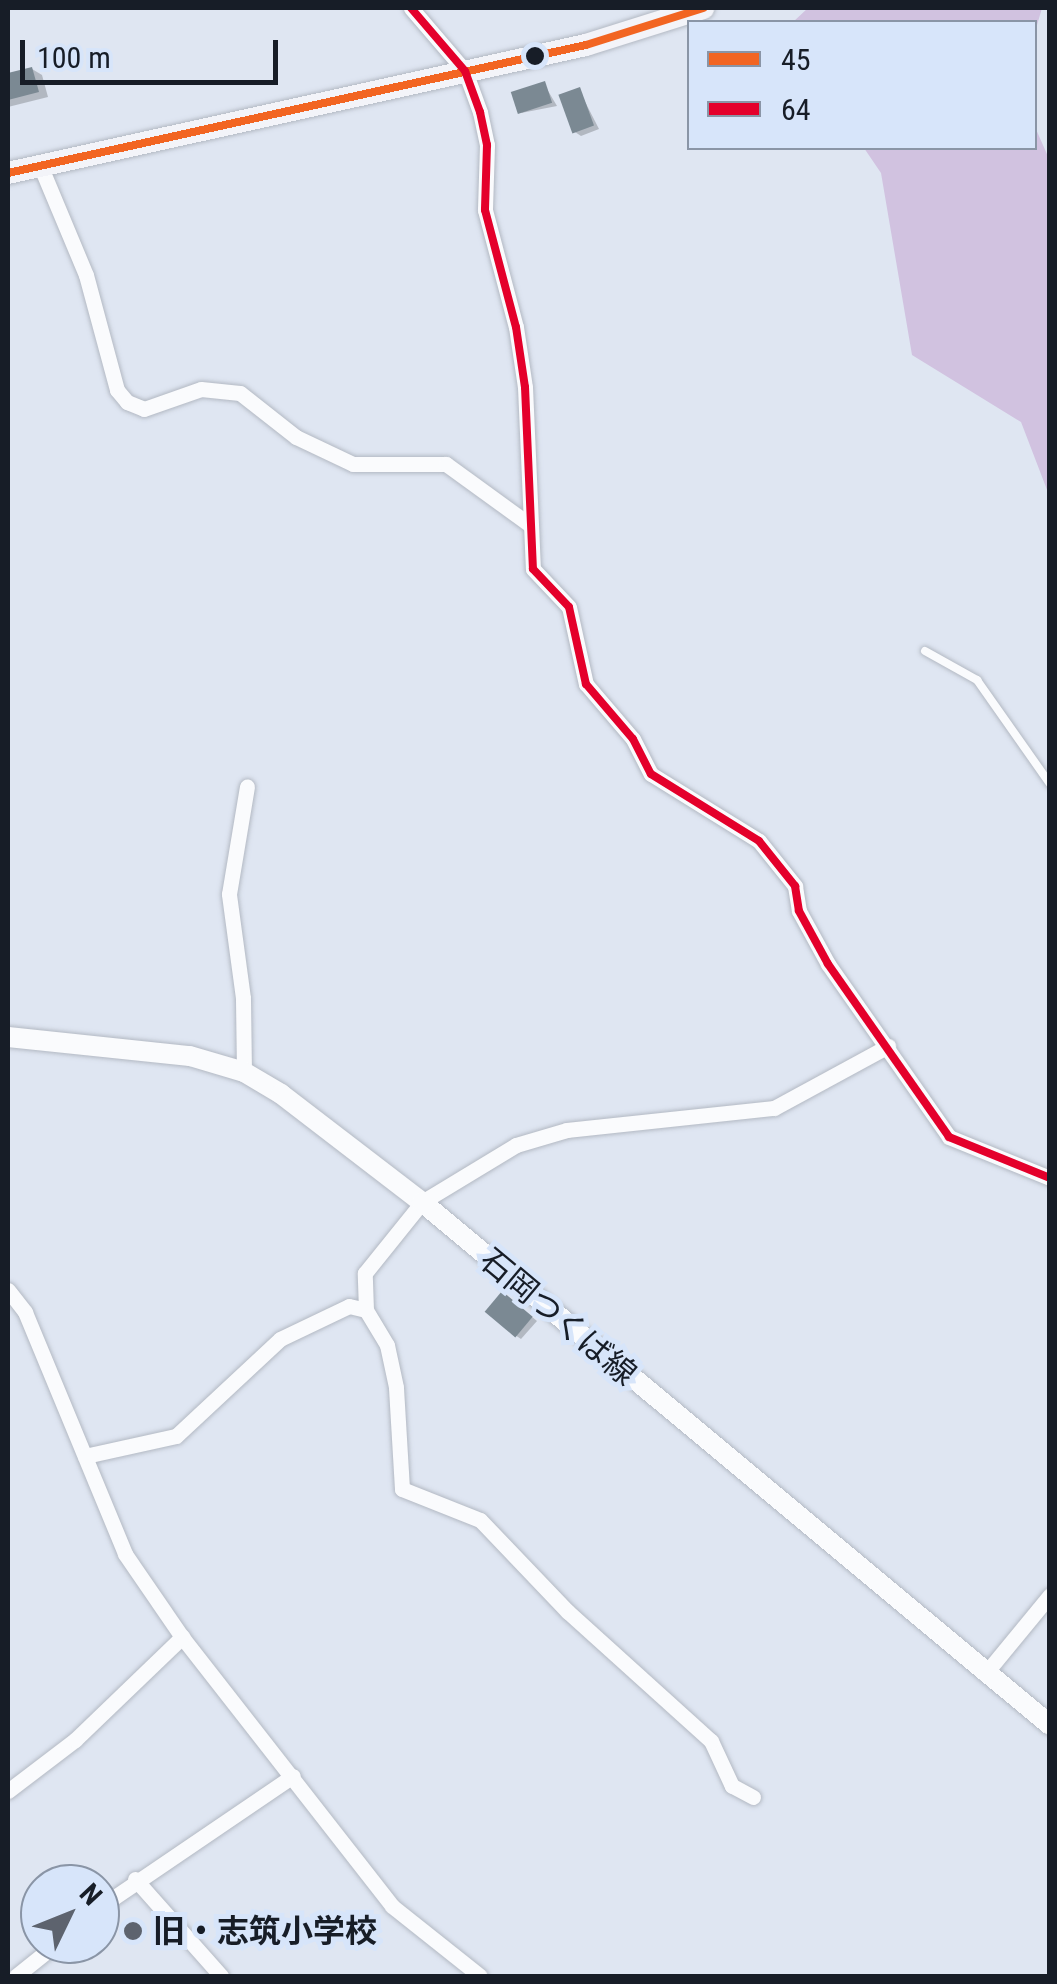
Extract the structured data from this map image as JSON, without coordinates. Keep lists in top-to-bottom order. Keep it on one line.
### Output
{"streets":{"main road":["石岡つくば線"]},"places":["旧・志筑小学校"],"lines":["transit line 45","transit line 64"],"legend":["45","64"],"scale_bar":"100 m","north":"top right"}
